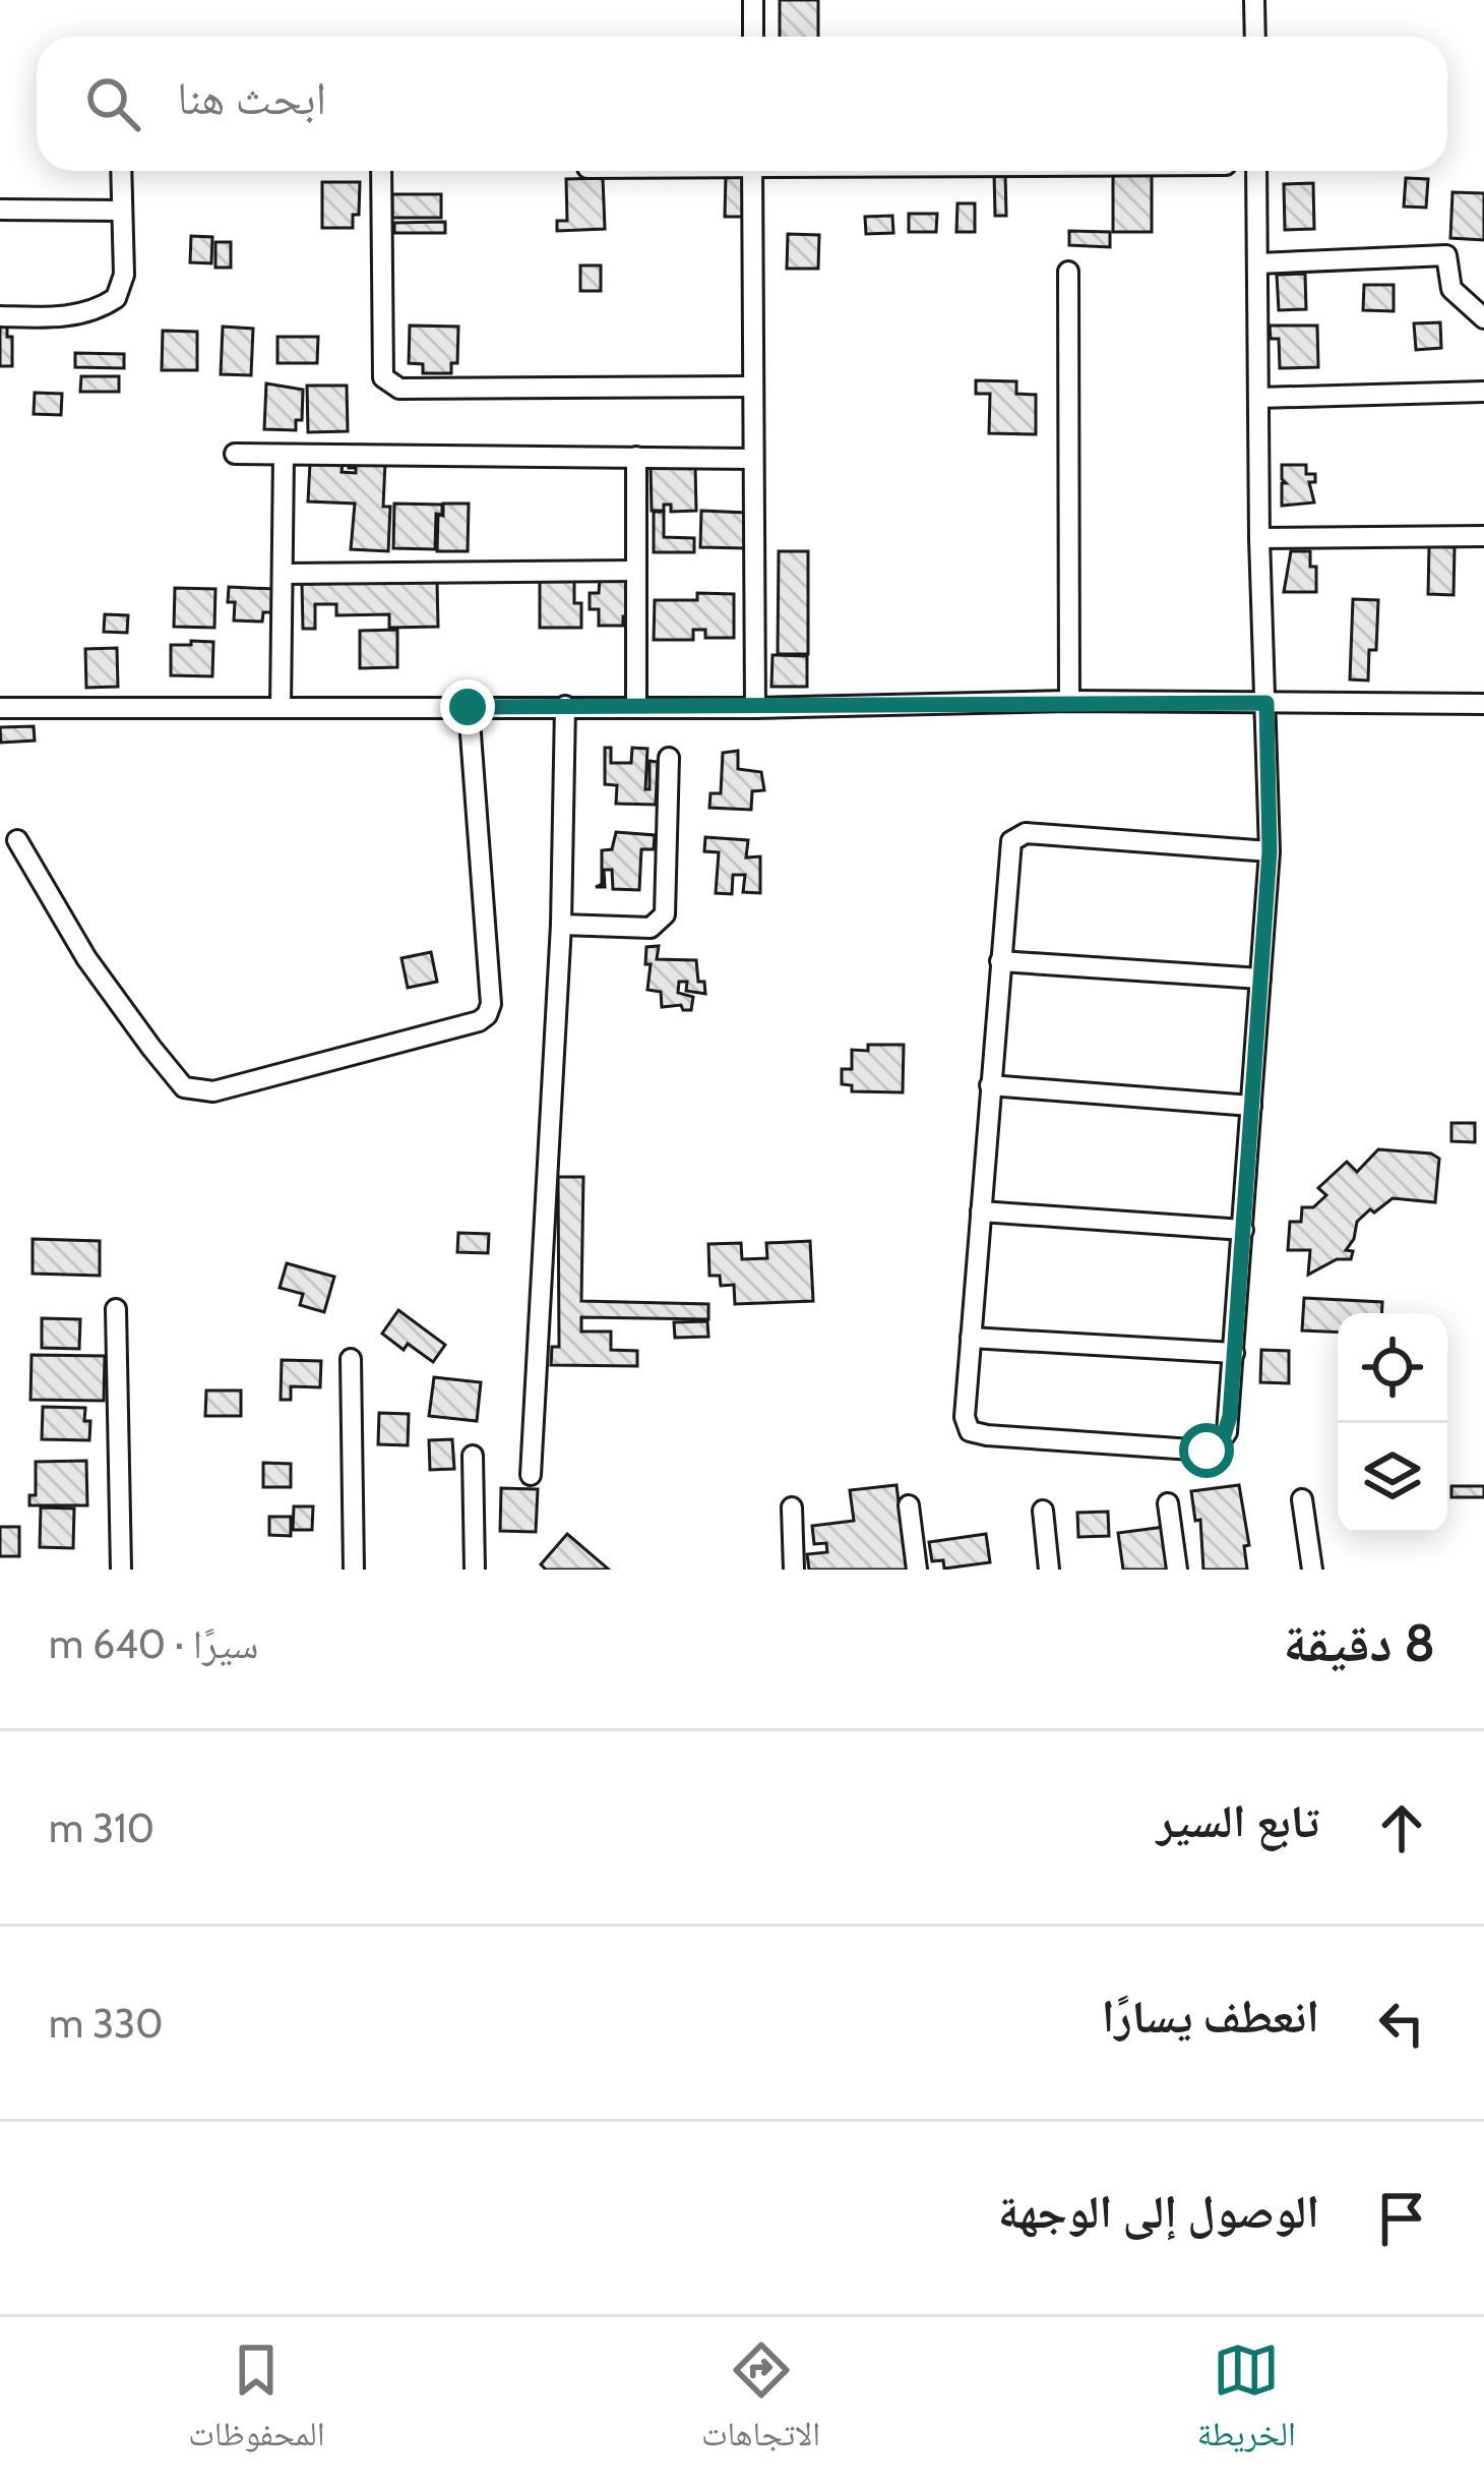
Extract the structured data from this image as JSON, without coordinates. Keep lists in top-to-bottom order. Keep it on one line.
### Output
{"page":{"search":"ابحث هنا","heading":["8 دقيقة","سيرًا · 640 m"],"list":[["تابع السير","310 m"],["انعطف يسارًا","330 m"],"الوصول إلى الوجهة"],"nav":["الخريطة","الاتجاهات","المحفوظات"]}}
